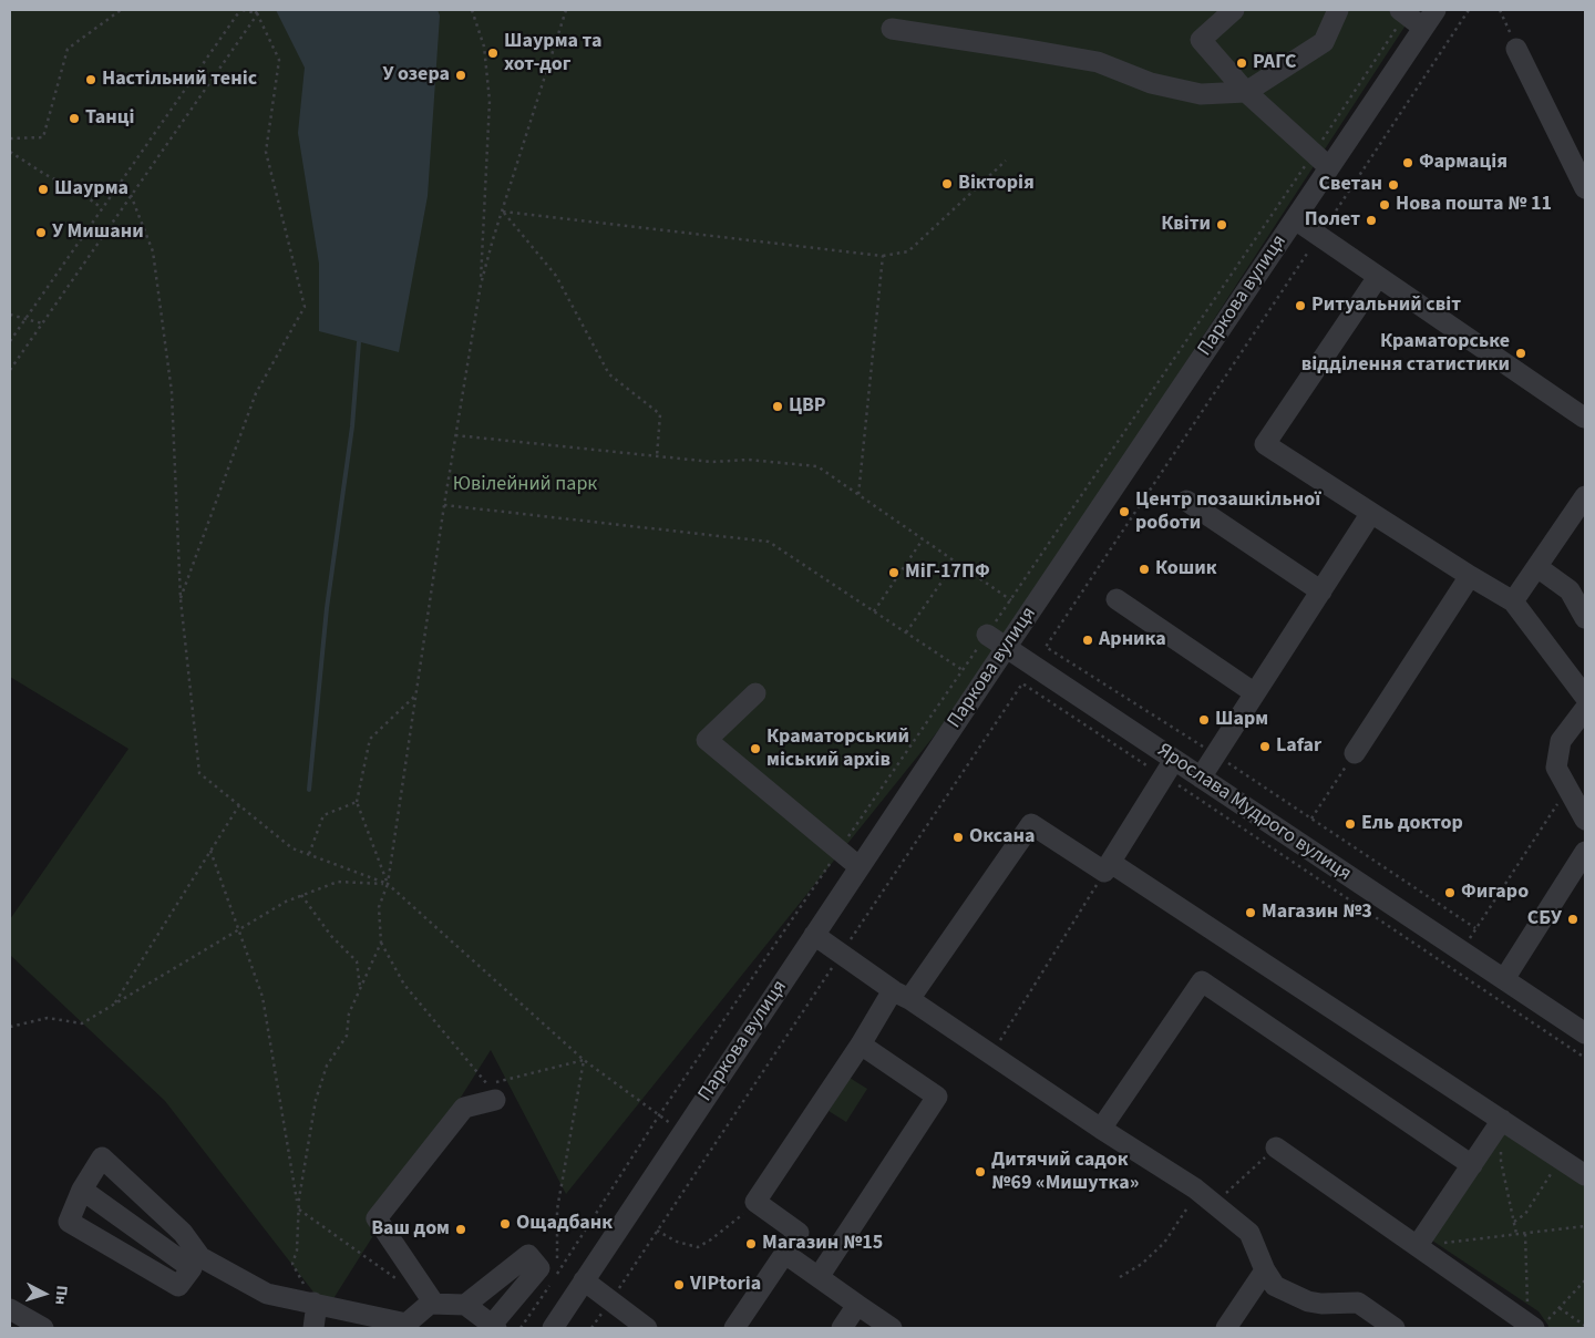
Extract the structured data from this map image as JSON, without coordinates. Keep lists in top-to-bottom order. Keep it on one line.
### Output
{"streets":{"street":["Паркова вулиця","Ярослава Мудрого вулиця"]},"crossings":[["Паркова вулиця","Ярослава Мудрого вулиця"]],"parks":["Ювілейний парк"],"places":["Шаурма та хот-дог","РАГС","У озера","Настільний теніс","Танці","Фармація","Вікторія","Светан","Шаурма","Нова пошта № 11","Полет","Квіти","У Мишани","Ритуальний світ","Краматорське відділення статистики","ЦВР","Центр позашкільної роботи","Кошик","МіГ-17ПФ","Арника","Шарм","Lafar","Краматорський міський архів","Ель доктор","Оксана","Фигаро","Магазин №3","СБУ","Дитячий садок №69 «Мишутка»","Ощадбанк","Ваш дом","Магазин №15","VIPtoria"],"north":"right"}
